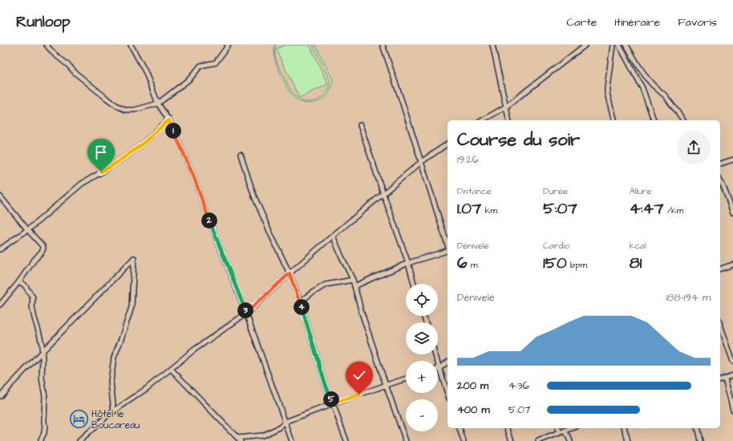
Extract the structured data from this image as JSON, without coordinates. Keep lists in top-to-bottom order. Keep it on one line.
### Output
{"places":{"hotel":["Hôtel le Boucareau"]},"page":{"header":"Runloop","nav":["Carte","Itinéraire","Favoris"],"heading":["Course du soir","19:26"],"pins":["1","2","4","3","5"],"stats":[["Distance","1.07 km"],["Durée","5:07"],["Allure","4:47 /km"],["Dénivelé","6 m"],["Cardio","150 bpm"],["kcal","81"]],"map_buttons":["+","−"],"chart":["Dénivelé","188–194 m"],"list":[{"name":"200 m","note":"4:36"},{"name":"400 m","note":"5:07"}]}}
